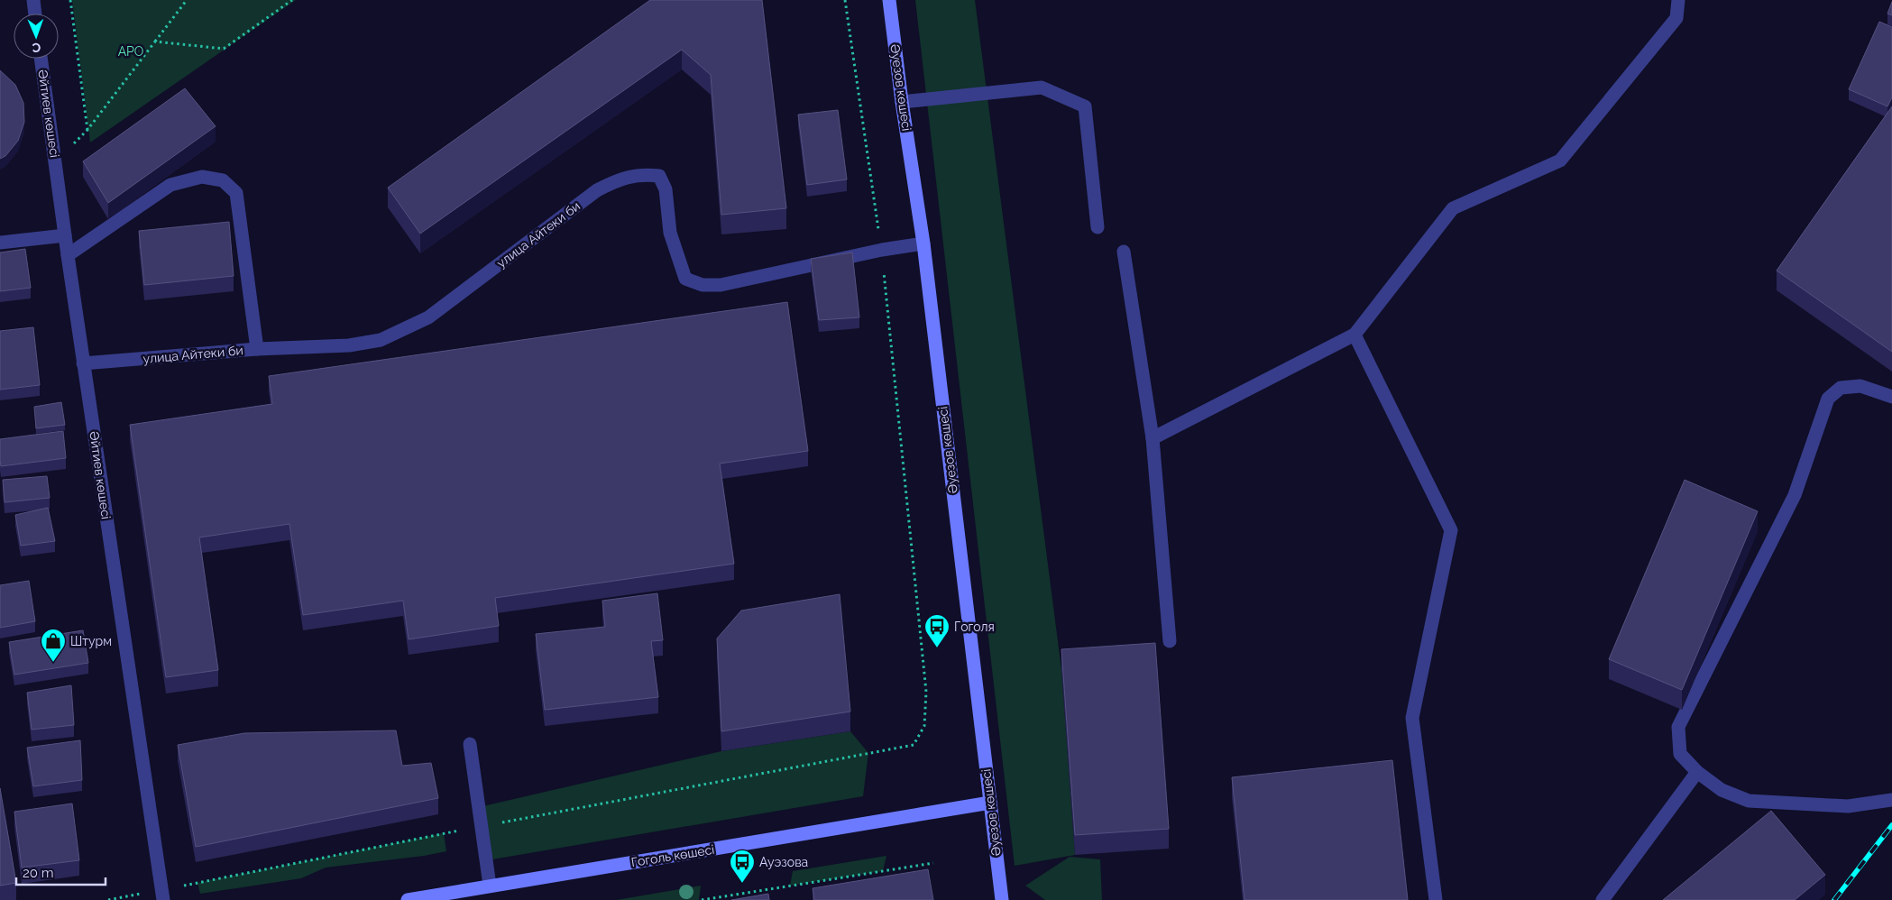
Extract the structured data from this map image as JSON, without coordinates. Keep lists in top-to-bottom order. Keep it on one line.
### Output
{"streets":{"main road":["Әуезов көшесі","Гоголь көшесі"],"street":["Әйтиев көшесі","улица Айтеки би"]},"crossings":[["Әуезов көшесі","улица Айтеки би"],["Әуезов көшесі","Гоголь көшесі"],["Әйтиев көшесі","улица Айтеки би"]],"parks":["АРО"],"places":{"bus stop":["Гоголя","Ауэзова"],"shop":["Штурм"]},"scale_bar":"20 m","north":"bottom"}
